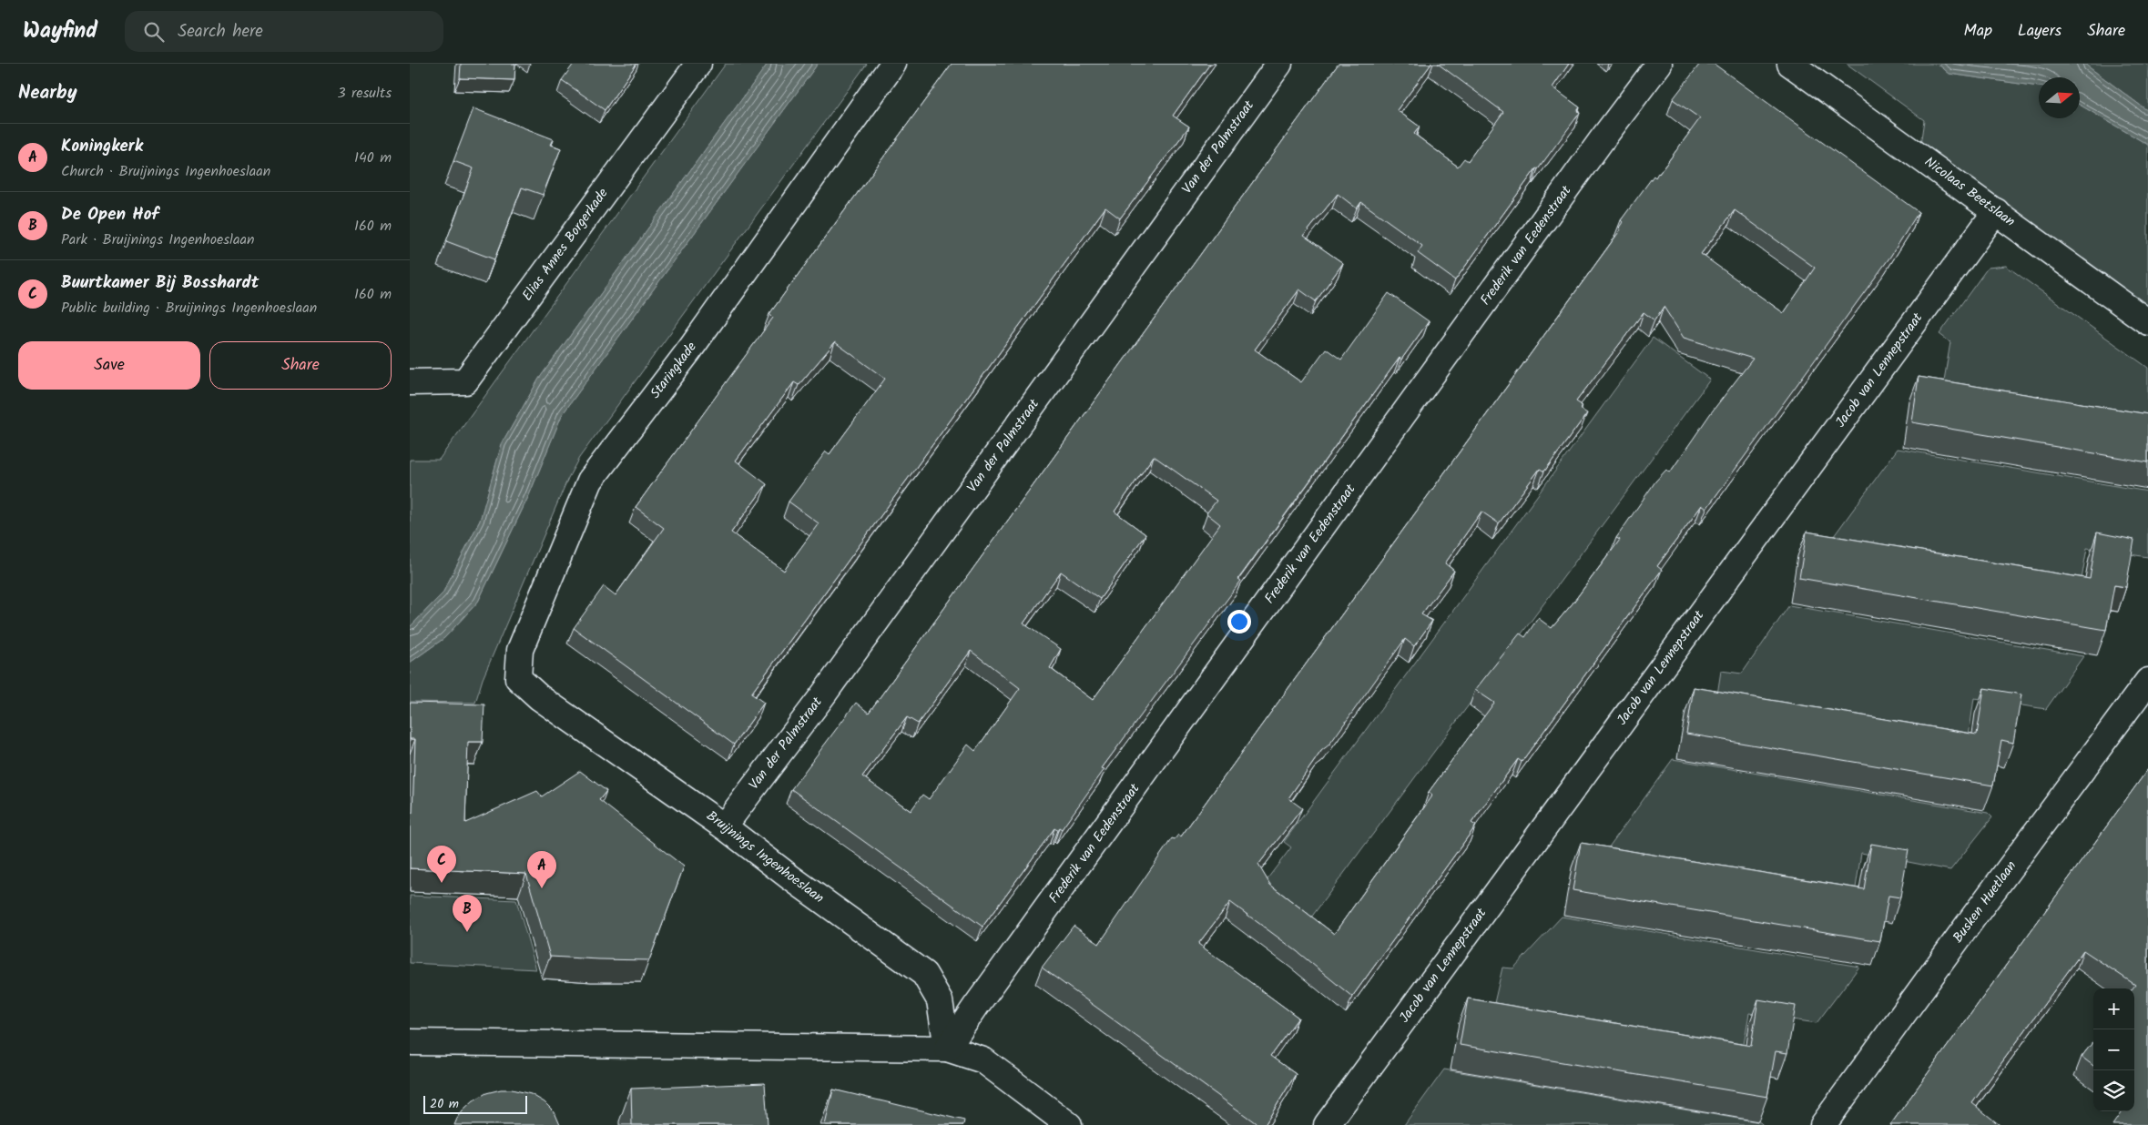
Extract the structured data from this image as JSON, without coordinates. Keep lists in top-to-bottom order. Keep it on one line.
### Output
{"streets":{"street":["Van der Palmstraat","Nicolaas Beetslaan","Elias Annes Borgerkade","Frederik van Eedenstraat","Staringkade","Jacob van Lennepstraat","Bruijnings Ingenhoeslaan","Busken Huetlaan"]},"crossings":[["Van der Palmstraat","Bruijnings Ingenhoeslaan"],["Nicolaas Beetslaan","Jacob van Lennepstraat"],["Frederik van Eedenstraat","Bruijnings Ingenhoeslaan"],["Staringkade","Bruijnings Ingenhoeslaan"]],"scale_bar":"20 m","north":"right","page":{"header":"Wayfind","search":"Search here","nav":["Map","Layers","Share"],"heading":["Nearby","3 results"],"list":[{"mark":"A","name":"Koningkerk","note":"Church · Bruijnings Ingenhoeslaan","value":"140 m"},{"mark":"B","name":"De Open Hof","note":"Park · Bruijnings Ingenhoeslaan","value":"160 m"},{"mark":"C","name":"Buurtkamer Bij Bosshardt","note":"Public building · Bruijnings Ingenhoeslaan","value":"160 m"}],"buttons":["Save","Share"],"pins":["C","A","B"],"map_buttons":["+","−"],"scale":"20 m"}}
